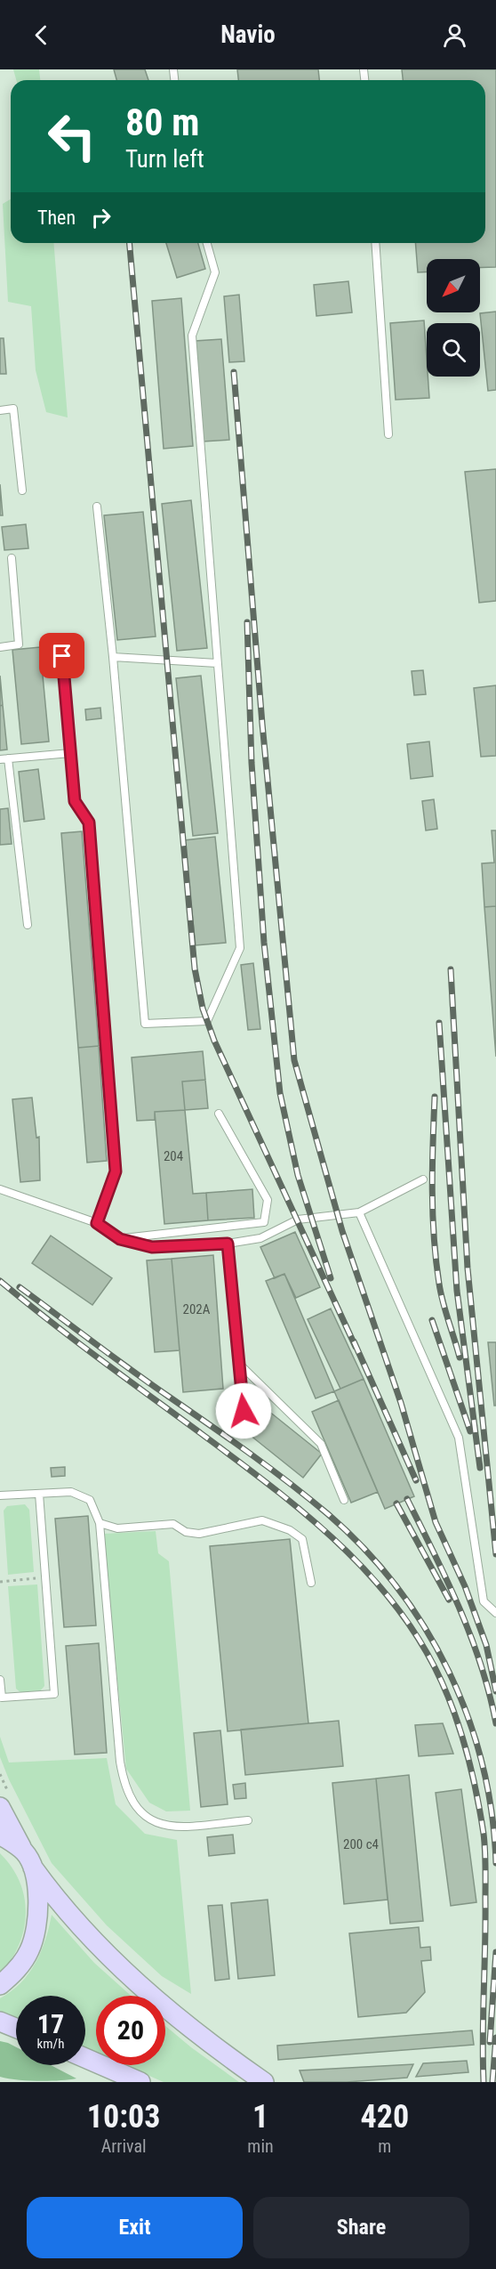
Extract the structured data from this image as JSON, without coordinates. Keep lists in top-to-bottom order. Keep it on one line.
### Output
{"house_numbers":["204","202А","200 с4"],"north":"bottom left","page":{"header":"Navio","turn":["80 m","Turn left"],"then":"Then","speed":"17 km/h","limit":"20","eta":["10:03","Arrival","1","min","420","m"],"buttons":["Exit","Share"]}}
